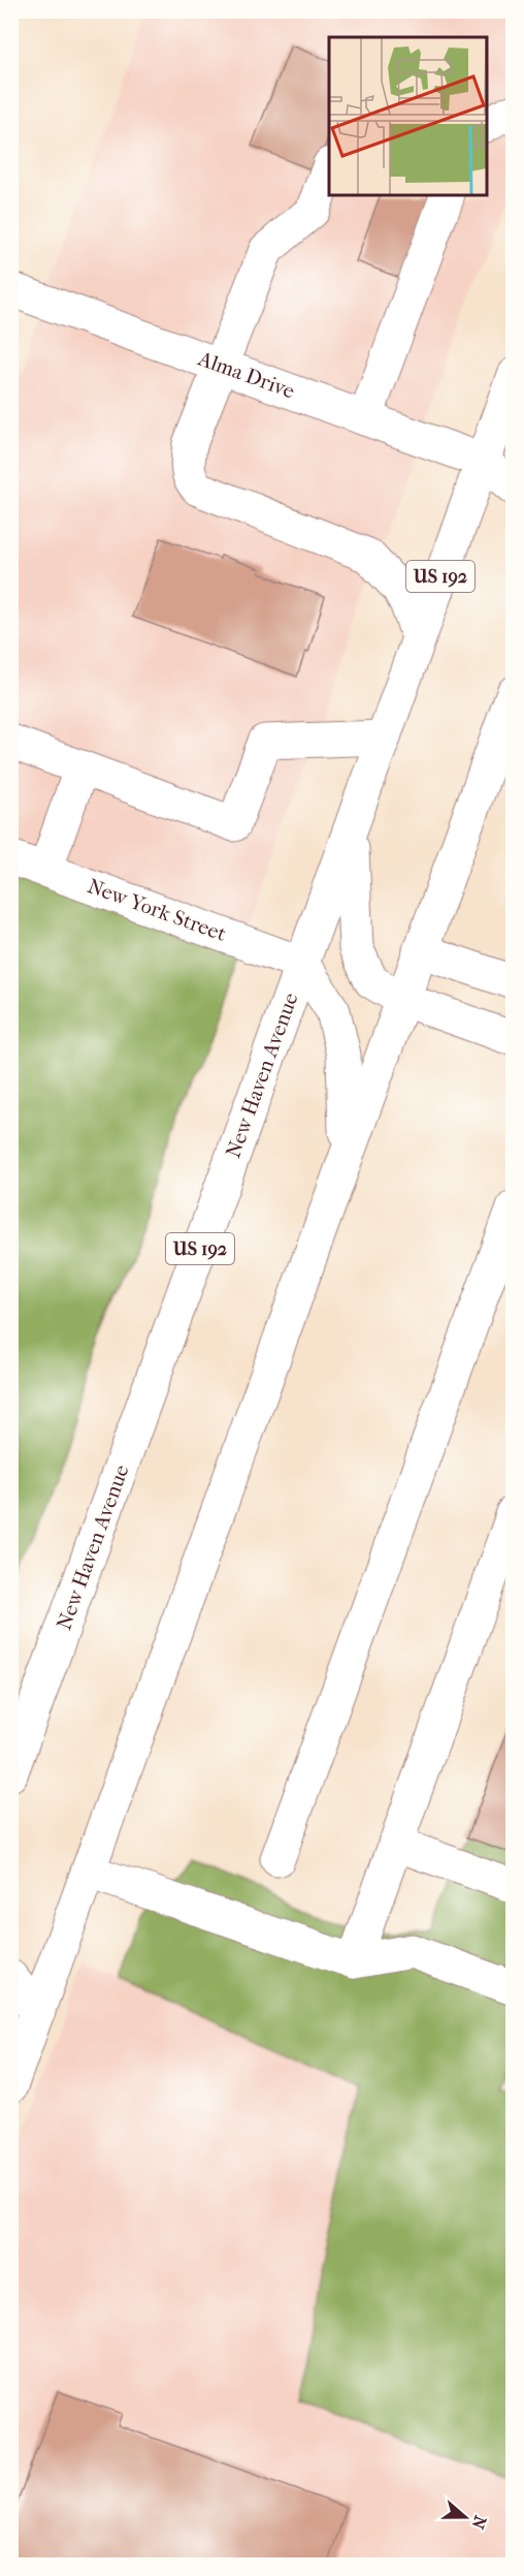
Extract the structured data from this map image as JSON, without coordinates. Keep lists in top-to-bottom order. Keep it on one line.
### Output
{"streets":{"main road":["Alma Drive","US 192","New York Street","New Haven Avenue"]},"crossings":[["Alma Drive","New Haven Avenue"],["New York Street","New Haven Avenue"]],"north":"right"}
